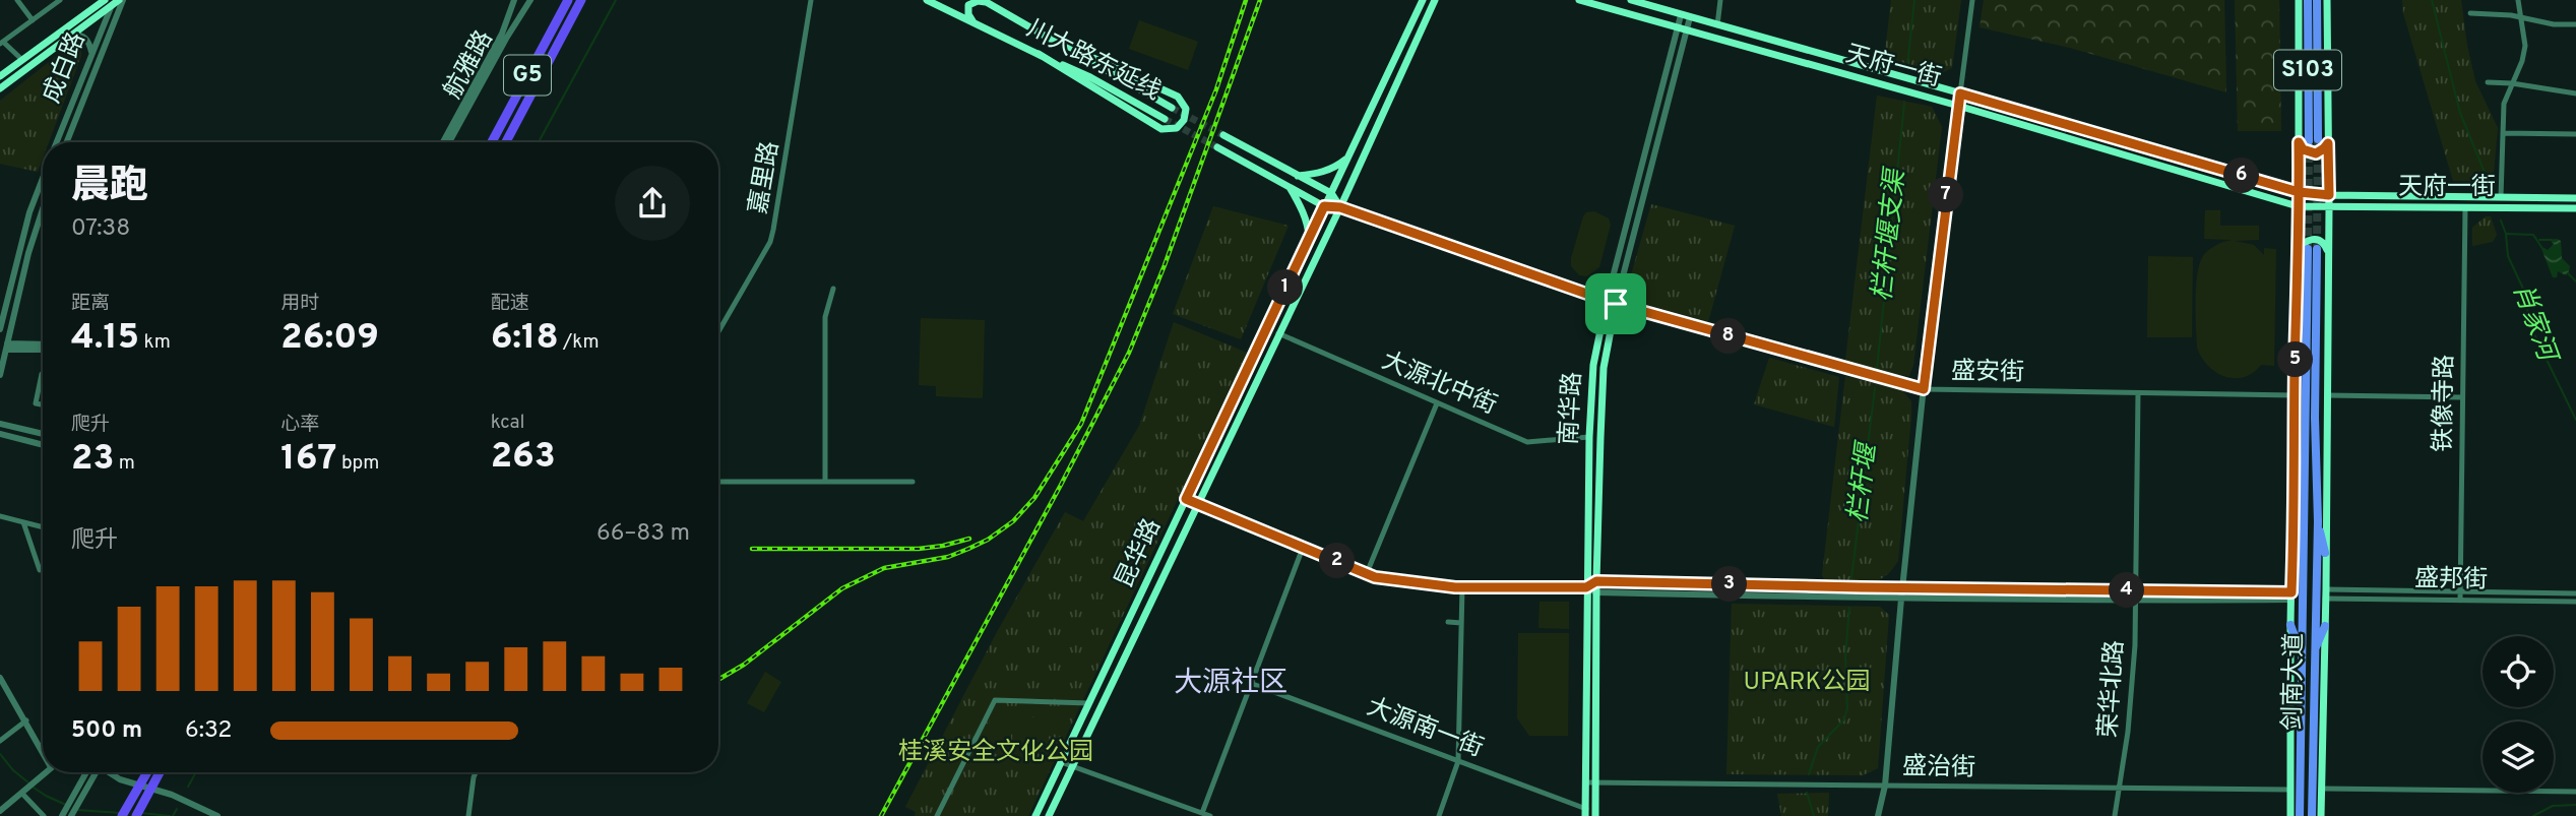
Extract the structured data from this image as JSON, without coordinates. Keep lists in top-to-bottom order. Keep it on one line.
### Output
{"streets":{"highway":["S103","G5","剑南大道"],"main road":["川大路东延线","天府一街","南华路","昆华路"],"street":["航雅路","成白路","嘉里路","盛安街","大源北中街","铁像寺路","盛邦街","荣华北路","大源南一街","盛治街"]},"crossings":[["天府一街","铁像寺路"],["天府一街","南华路"],["盛安街","南华路"],["盛安街","昆华路"],["盛安街","荣华北路"],["大源北中街","南华路"],["大源北中街","昆华路"],["铁像寺路","盛邦街"],["南华路","大源南一街"],["南华路","盛治街"],["荣华北路","盛治街"]],"districts":["大源社区"],"water":["栏杆堰支渠","肖家河","栏杆堰"],"parks":["UPARK公园","桂溪安全文化公园"],"page":{"heading":["晨跑","07:38"],"pins":["6","7","1","8","5","2","3","4"],"stats":[["距离","4.15 km"],["用时","26:09"],["配速","6:18 /km"],["爬升","23 m"],["心率","167 bpm"],["kcal","263"]],"chart":["爬升","66–83 m"],"list":[{"name":"500 m","note":"6:32"}]}}
